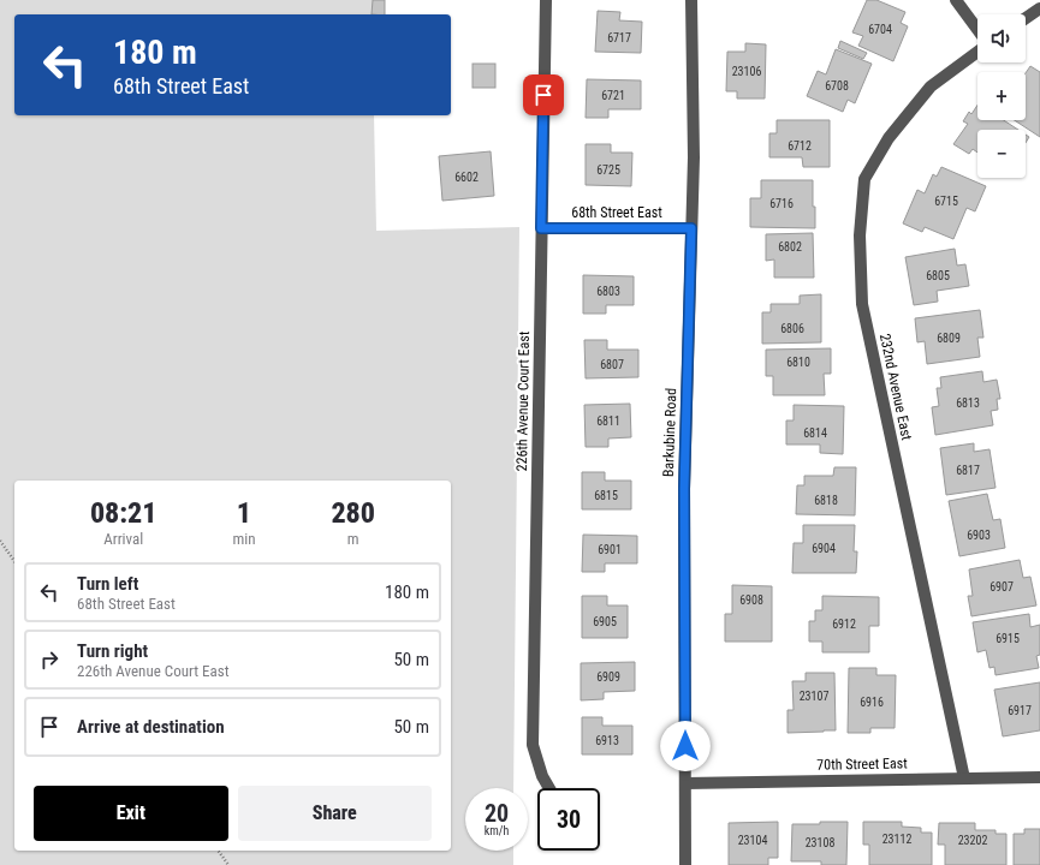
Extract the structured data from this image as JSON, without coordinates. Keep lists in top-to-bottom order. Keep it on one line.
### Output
{"streets":{"street":["68th Street East","232nd Avenue East","226th Avenue Court East","Barkubine Road","70th Street East"]},"crossings":[["68th Street East","226th Avenue Court East"],["68th Street East","Barkubine Road"],["232nd Avenue East","70th Street East"],["Barkubine Road","70th Street East"]],"house_numbers":["6704","6717","23106","6708","6721","6712","6725","6602","6715","6716","6802","6805","6803","6806","6809","6810","6807","6813","6811","6814","6817","6815","6818","6903","6904","6901","6907","6908","6905","6912","6915","6909","23107","6916","6917","6913","23112","23104","23202","23108"],"page":{"map_buttons":["+","−"],"turn":["180 m","68th Street East"],"eta":["08:21","Arrival","1","min","280","m"],"list":[{"name":"Turn left","note":"68th Street East","value":"180 m"},{"name":"Turn right","note":"226th Avenue Court East","value":"50 m"},{"name":"Arrive at destination","value":"50 m"}],"buttons":["Exit","Share"],"speed":"20 km/h","limit":"30"}}
